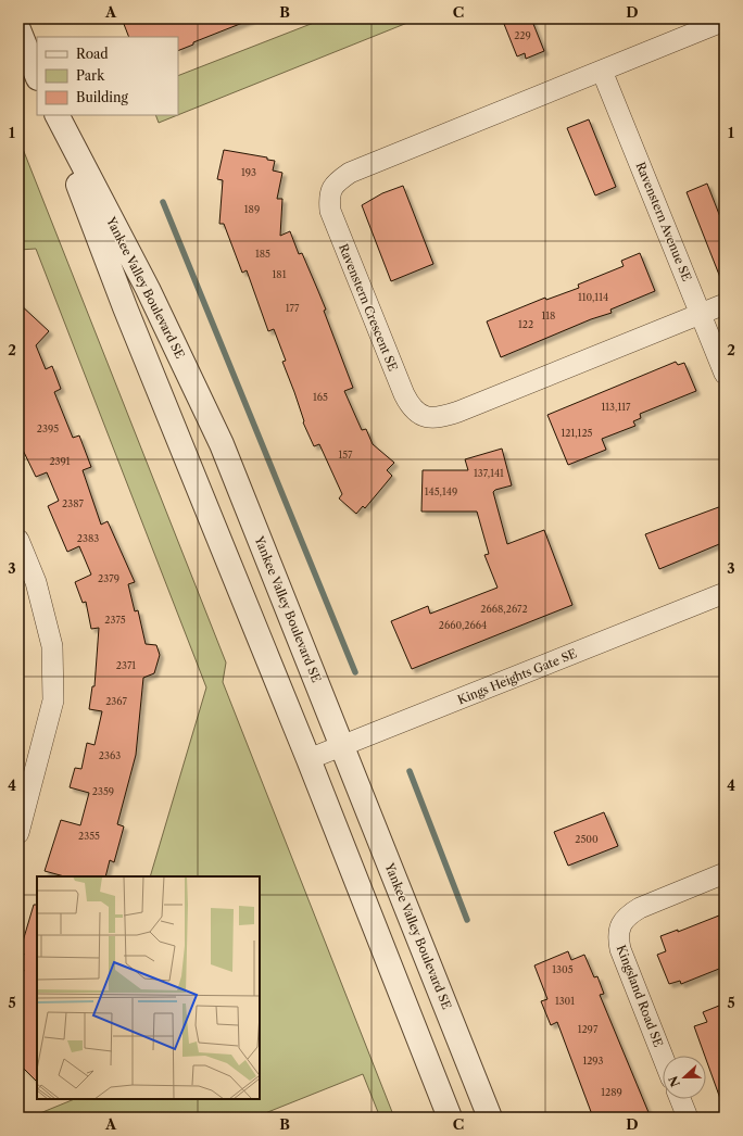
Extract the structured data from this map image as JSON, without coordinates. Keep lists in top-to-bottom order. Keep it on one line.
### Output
{"streets":{"street":["Ravenstern Avenue SE","Yankee Valley Boulevard SE","Ravenstern Crescent SE","Kings Heights Gate SE","Kingsland Road SE"]},"crossings":[["Ravenstern Avenue SE","Ravenstern Crescent SE"],["Yankee Valley Boulevard SE","Kings Heights Gate SE"]],"house_numbers":["229","193","189","185","181","110,114","177","118","122","165","113,117","2395","121,125","157","2391","137,141","145,149","2387","2383","2379","2668,2672","2375","2660,2664","2371","2367","2363","2359","2355","2500","1305","1301","1297","1293","1289"],"legend":["Road","Park","Building"],"north":"left","grid":{"columns":["A","B","C","D"],"rows":["1","2","3","4","5"]}}
